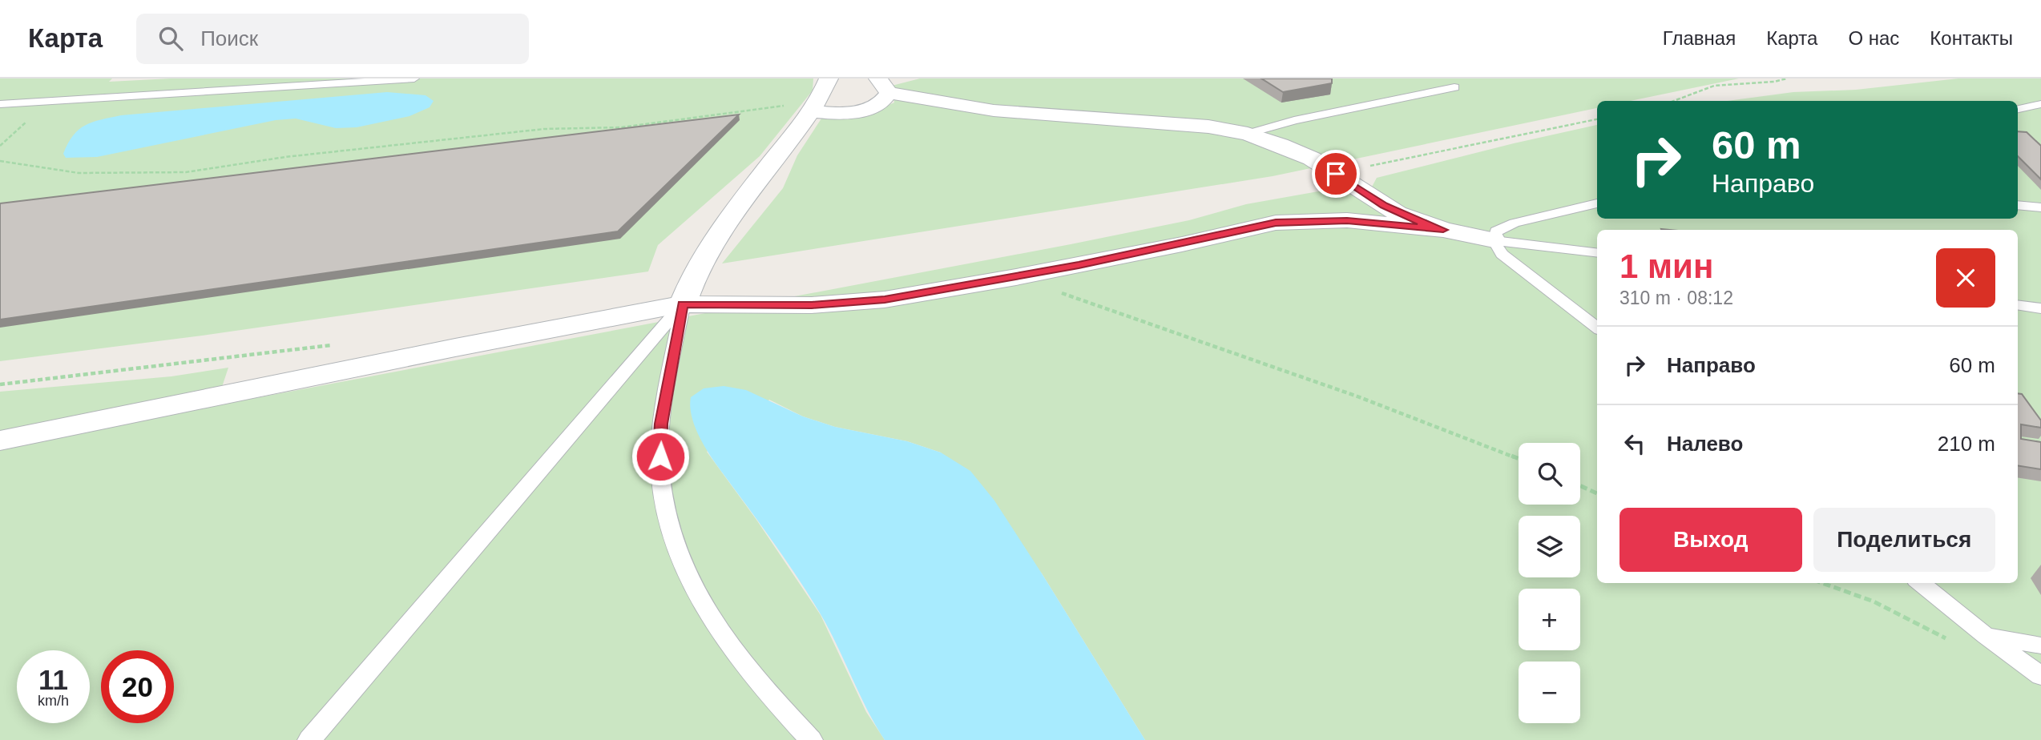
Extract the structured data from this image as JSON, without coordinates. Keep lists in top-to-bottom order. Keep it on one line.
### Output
{"page":{"header":"Карта","search":"Поиск","nav":["Главная","Карта","О нас","Контакты"],"turn":["60 m","Направо"],"heading":["1 мин","310 m · 08:12"],"list":[{"name":"Направо","value":"60 m"},{"name":"Налево","value":"210 m"}],"map_buttons":["+","−"],"buttons":["Выход","Поделиться"],"speed":"11 km/h","limit":"20"}}
